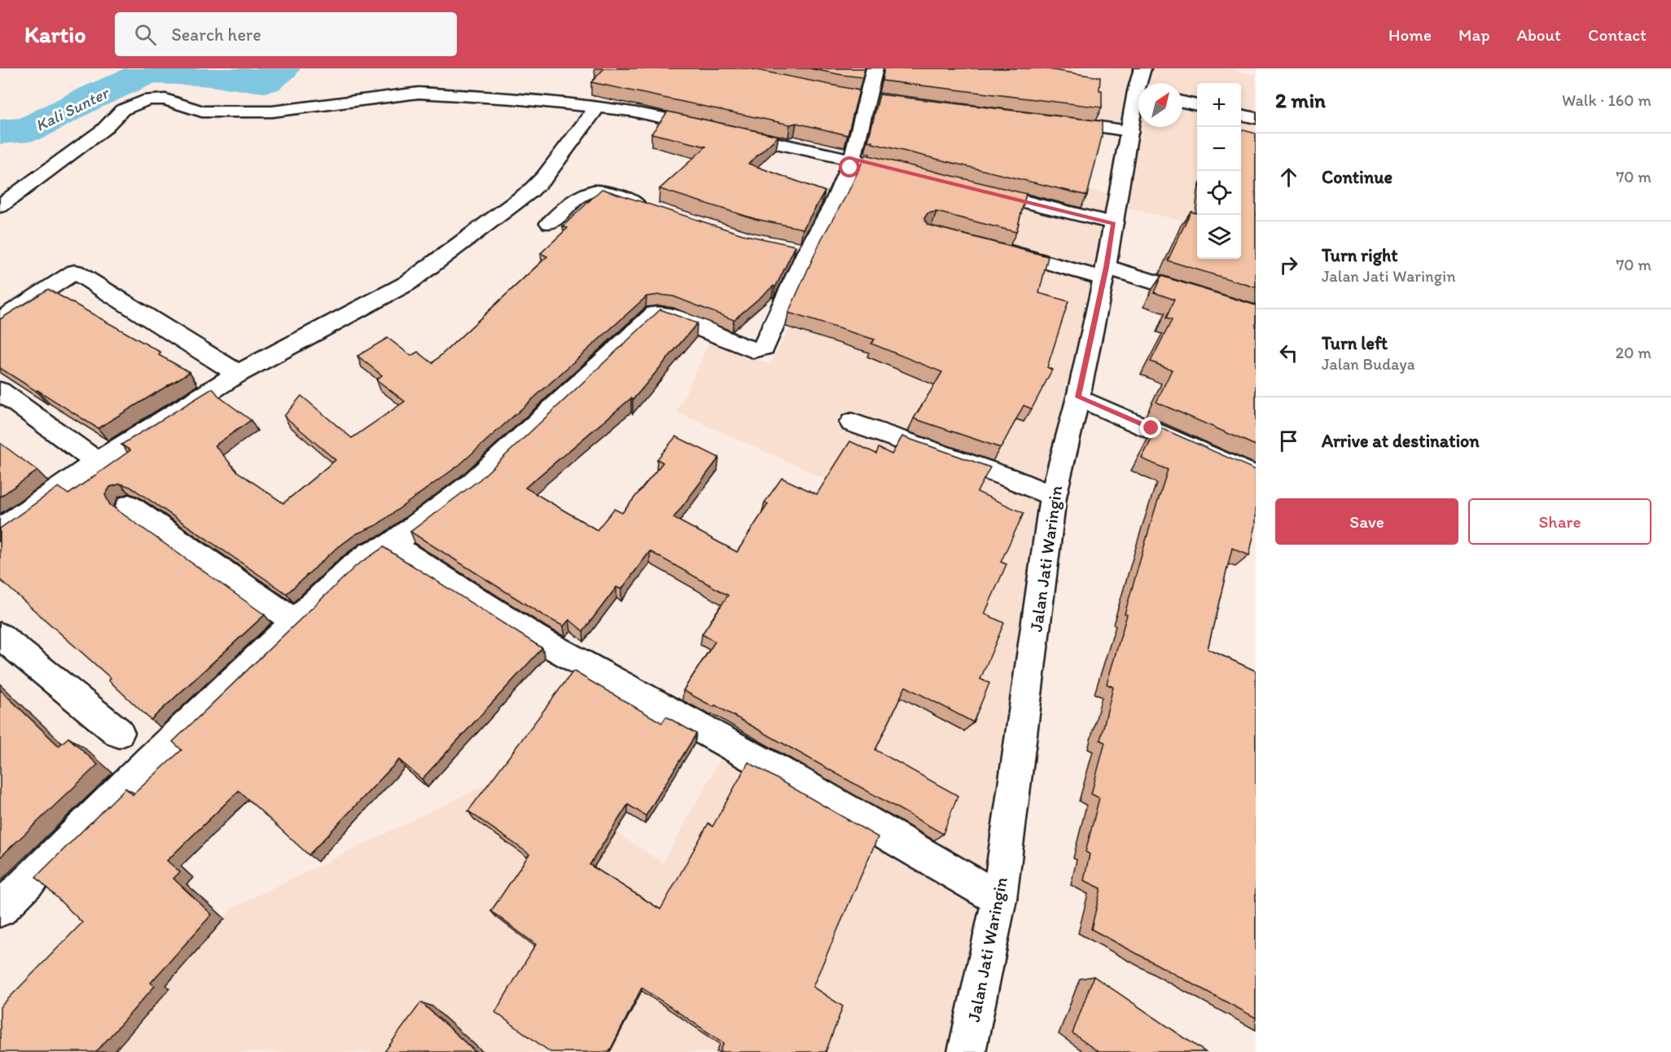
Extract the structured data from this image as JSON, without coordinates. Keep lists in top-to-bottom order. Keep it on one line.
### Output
{"streets":{"street":["Jalan Jati Waringin"]},"water":["Kali Sunter"],"north":"top right","page":{"header":"Kartio","search":"Search here","nav":["Home","Map","About","Contact"],"heading":["2 min","Walk · 160 m"],"map_buttons":["+","−"],"list":[["Continue","70 m"],["Turn right","Jalan Jati Waringin","70 m"],["Turn left","Jalan Budaya","20 m"],"Arrive at destination"],"buttons":["Save","Share"]}}
